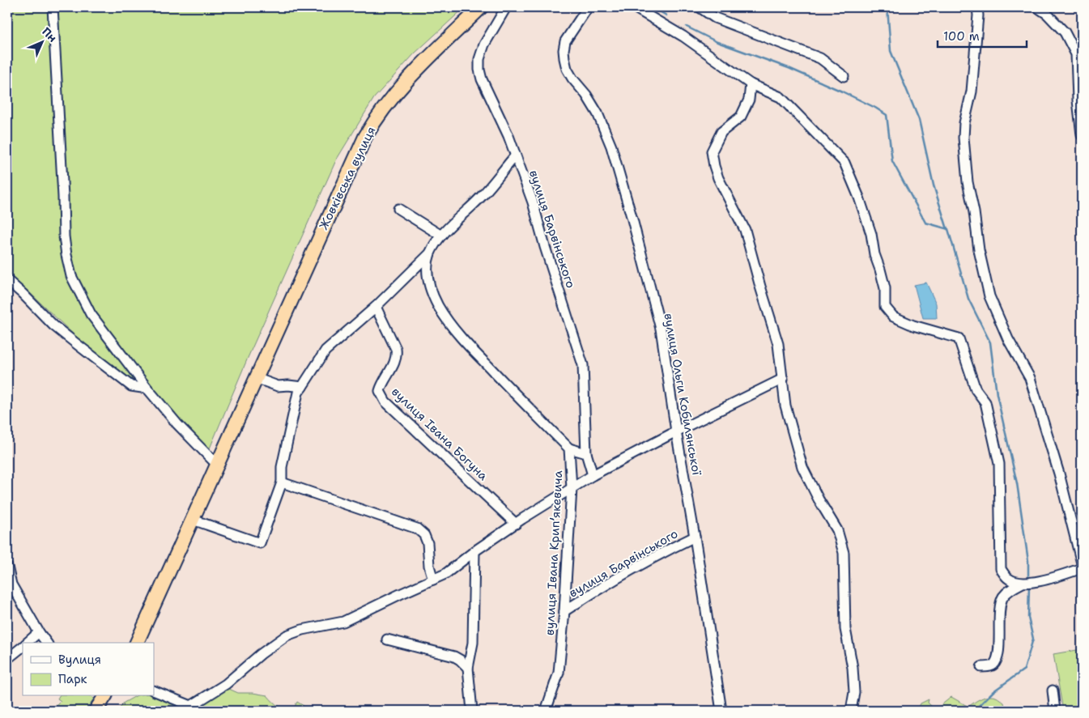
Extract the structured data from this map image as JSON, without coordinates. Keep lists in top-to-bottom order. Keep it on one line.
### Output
{"streets":{"highway":["Жовківська вулиця"],"street":["вулиця Барвінського","вулиця Ольги Кобилянської","вулиця Івана Богуна","вулиця Івана Крипʼякевича"]},"crossings":[["вулиця Барвінського","вулиця Ольги Кобилянської"],["вулиця Барвінського","вулиця Івана Крипʼякевича"]],"legend":["Вулиця","Парк"],"scale_bar":"100 m","north":"top right"}
